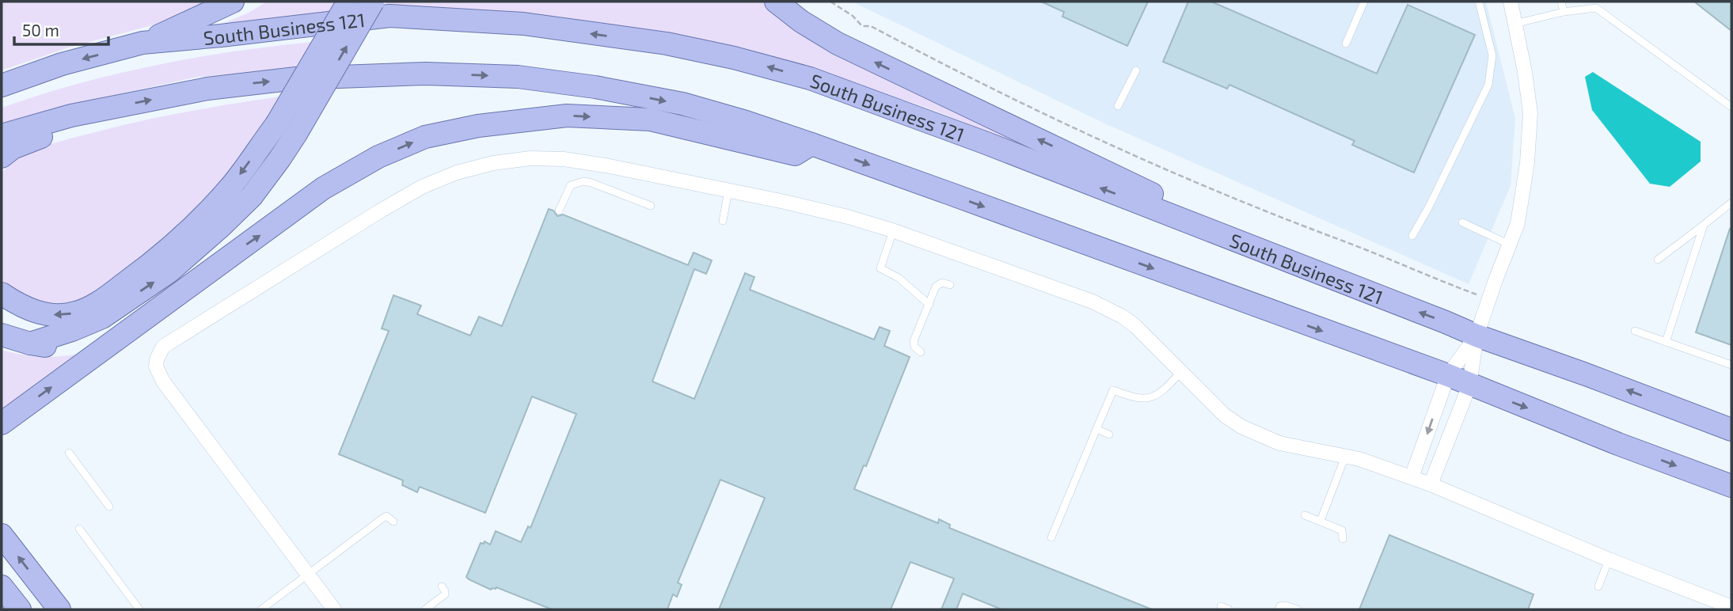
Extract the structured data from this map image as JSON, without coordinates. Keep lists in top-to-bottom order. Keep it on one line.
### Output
{"streets":{"main road":["South Business 121"]},"scale_bar":"50 m"}
